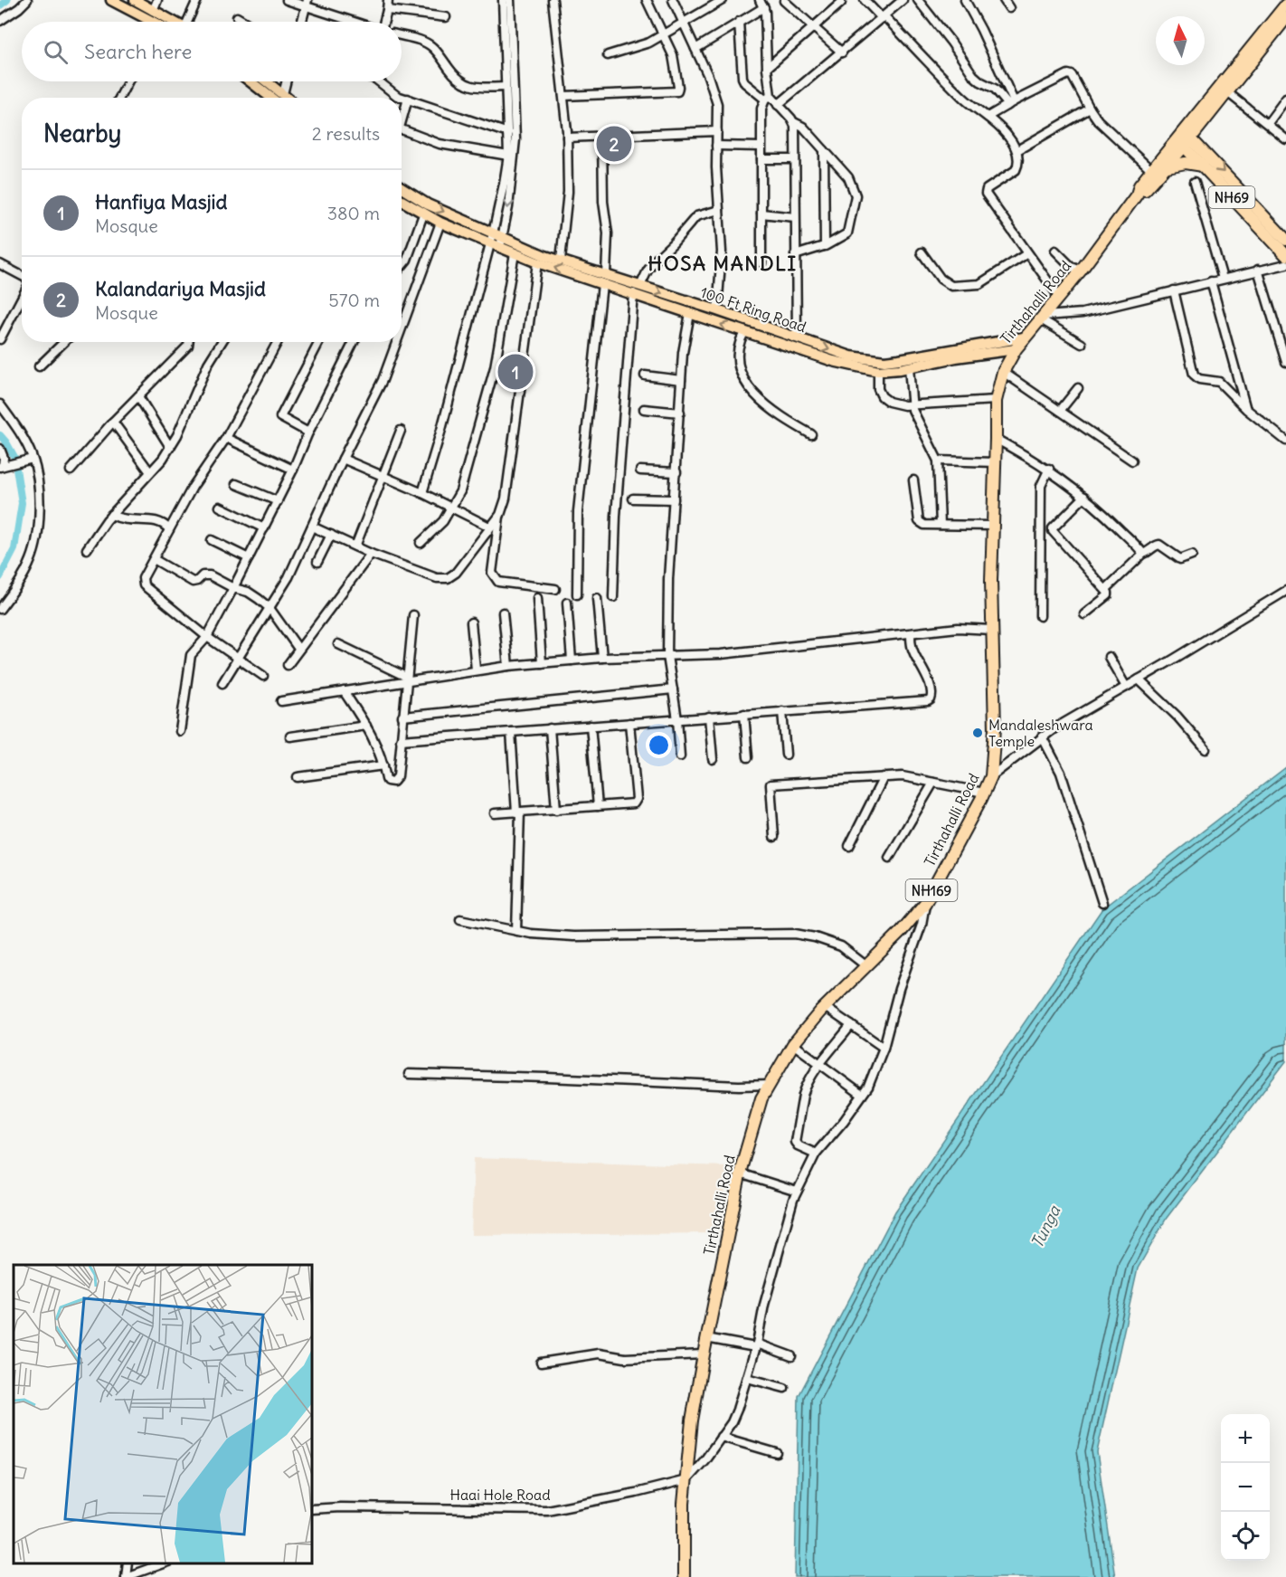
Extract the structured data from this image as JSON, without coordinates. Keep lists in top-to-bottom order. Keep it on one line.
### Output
{"streets":{"highway":["NH69","Tirthahalli Road","NH169"],"main road":["100 Ft Ring Road"],"street":["Haai Hole Road"]},"crossings":[["NH69","Tirthahalli Road"],["NH69","NH169"],["Tirthahalli Road","100 Ft Ring Road"],["Tirthahalli Road","NH169"],["Tirthahalli Road","Haai Hole Road"]],"districts":["HOSA MANDLI"],"water":["Tunga"],"places":["Mandaleshwara Temple"],"north":"top","page":{"search":"Search here","heading":["Nearby","2 results"],"pins":["2","1"],"list":[{"mark":"1","name":"Hanfiya Masjid","note":"Mosque","value":"380 m"},{"mark":"2","name":"Kalandariya Masjid","note":"Mosque","value":"570 m"}],"map_buttons":["+","−"]}}
